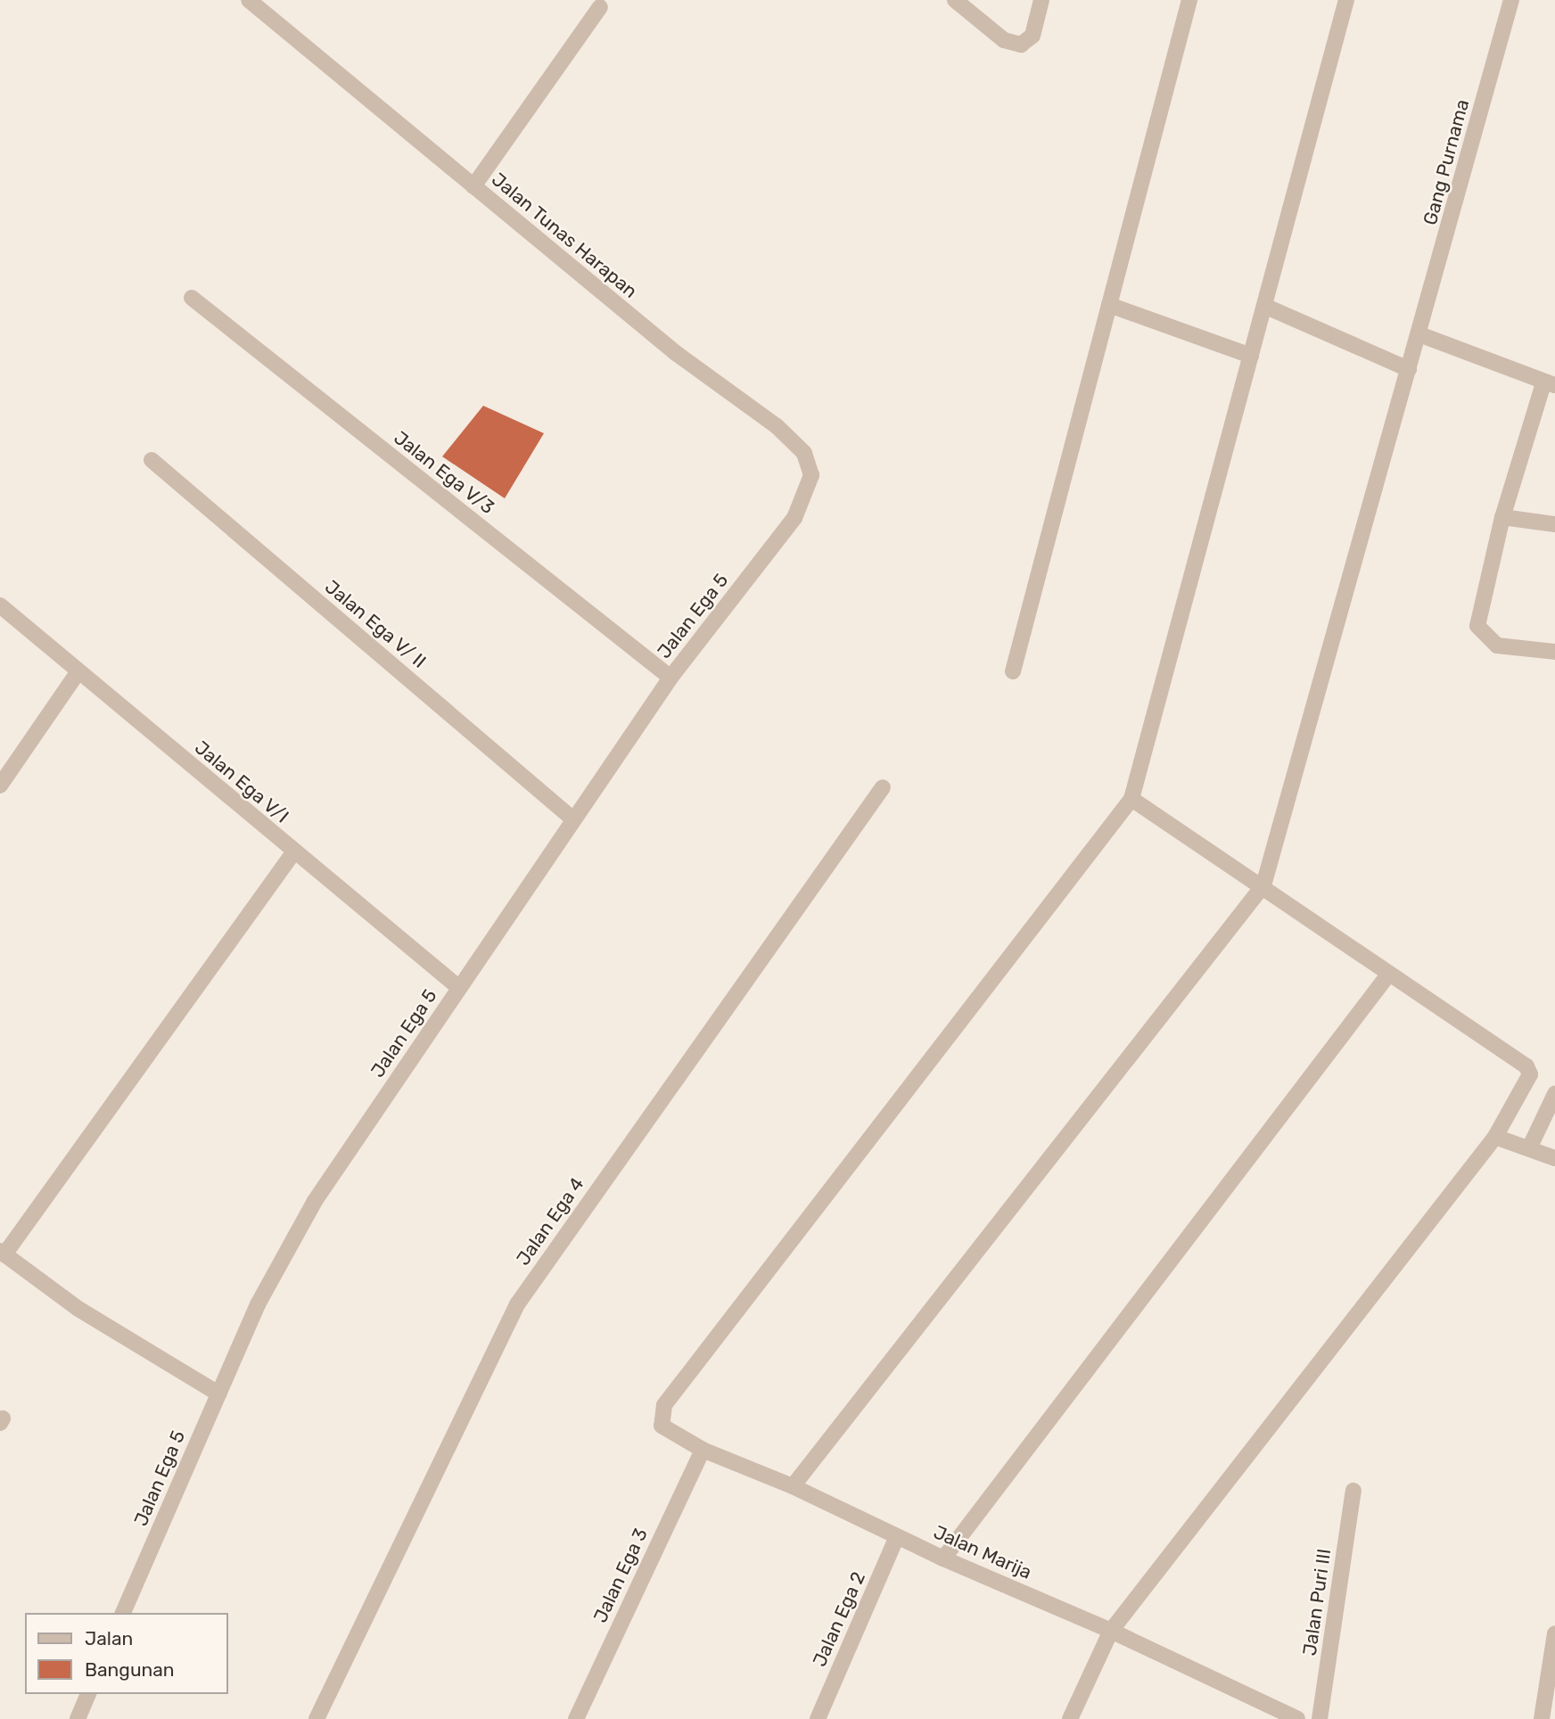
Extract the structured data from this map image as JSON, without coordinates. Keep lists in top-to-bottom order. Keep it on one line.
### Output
{"streets":{"street":["Gang Purnama","Jalan Tunas Harapan","Jalan Ega V/3","Jalan Ega 5","Jalan Ega V/ II","Jalan Ega V/I","Jalan Ega 4","Jalan Marija","Jalan Ega 3","Jalan Puri III","Jalan Ega 2"]},"crossings":[["Jalan Tunas Harapan","Jalan Ega 5"],["Jalan Ega V/3","Jalan Ega 5"],["Jalan Ega 5","Jalan Ega V/ II"],["Jalan Ega 5","Jalan Ega V/I"],["Jalan Marija","Jalan Ega 3"],["Jalan Marija","Jalan Ega 2"]],"legend":["Jalan","Bangunan"]}
